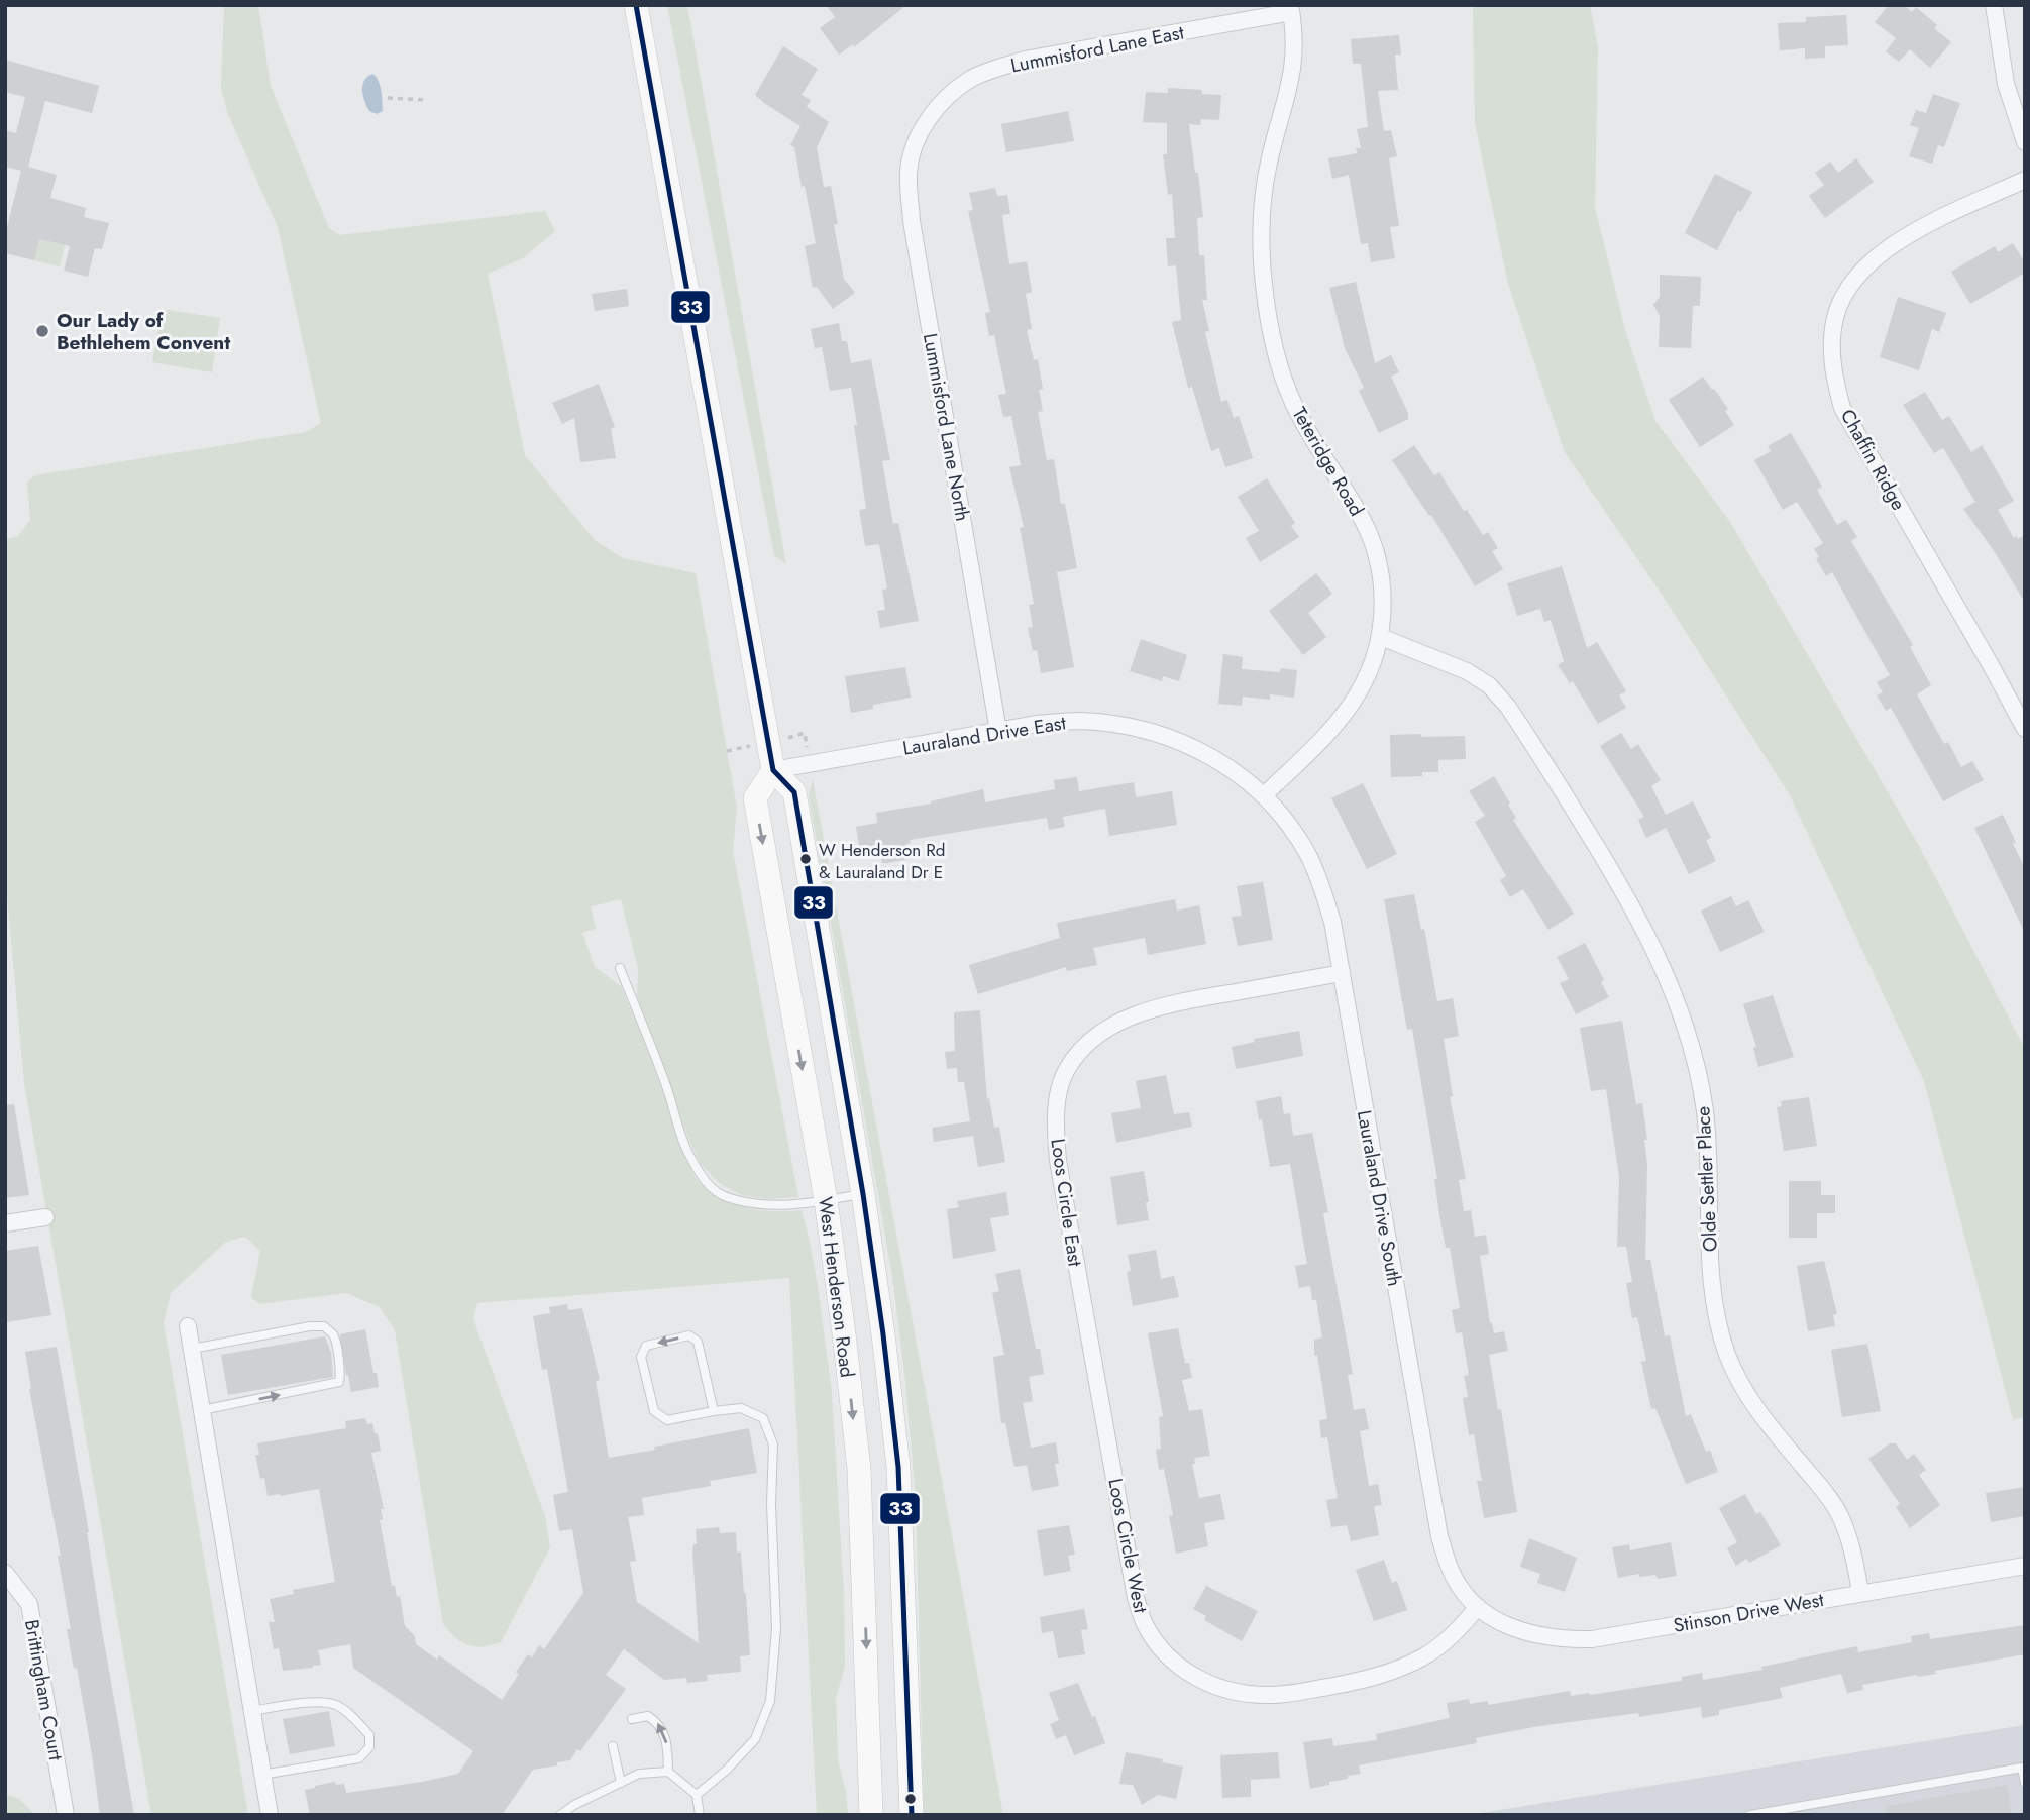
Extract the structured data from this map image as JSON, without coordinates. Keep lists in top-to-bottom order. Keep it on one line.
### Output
{"streets":{"main road":["West Henderson Road"],"street":["Lummisford Lane East","Lummisford Lane North","Chaffin Ridge","Teteridge Road","Lauraland Drive East","Olde Settler Place","Lauraland Drive South","Loos Circle East","Loos Circle West","Stinson Drive West","Brittingham Court"]},"crossings":[["Lummisford Lane East","Lummisford Lane North"],["Lummisford Lane East","Teteridge Road"],["Lummisford Lane North","Lauraland Drive East"],["Teteridge Road","Lauraland Drive East"],["Teteridge Road","Olde Settler Place"],["Teteridge Road","Lauraland Drive South"],["Lauraland Drive East","Lauraland Drive South"],["Lauraland Drive East","West Henderson Road"],["Olde Settler Place","Stinson Drive West"],["Lauraland Drive South","Loos Circle East"],["Lauraland Drive South","Loos Circle West"],["Lauraland Drive South","Stinson Drive West"],["Loos Circle East","Loos Circle West"],["Loos Circle West","Stinson Drive West"]],"places":["Our Lady of Bethlehem Convent","W Henderson Rd & Lauraland Dr E"],"lines":["transit line 33"]}
